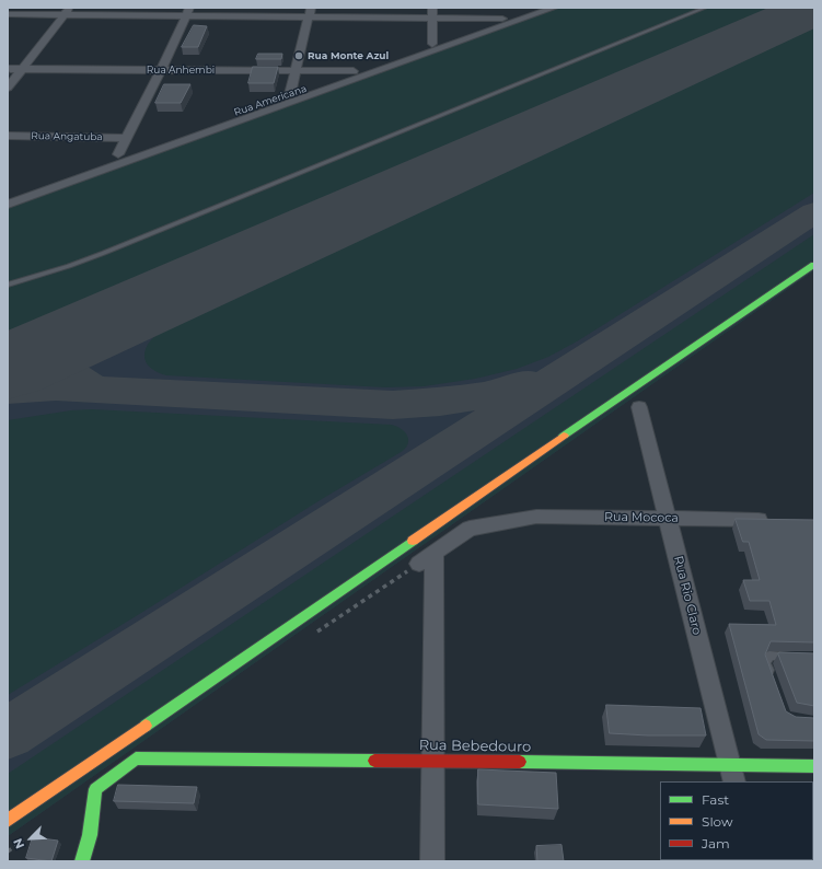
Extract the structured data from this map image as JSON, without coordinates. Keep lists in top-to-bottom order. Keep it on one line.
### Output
{"streets":{"street":["Rua Anhembi","Rua Americana","Rua Angatuba","Rua Mococa","Rua Rio Claro","Rua Bebedouro"]},"crossings":[["Rua Anhembi","Rua Americana"],["Rua Mococa","Rua Rio Claro"],["Rua Mococa","Rua Bebedouro"],["Rua Rio Claro","Rua Bebedouro"]],"places":["Rua Monte Azul"],"legend":["Fast","Slow","Jam"],"north":"bottom left"}
